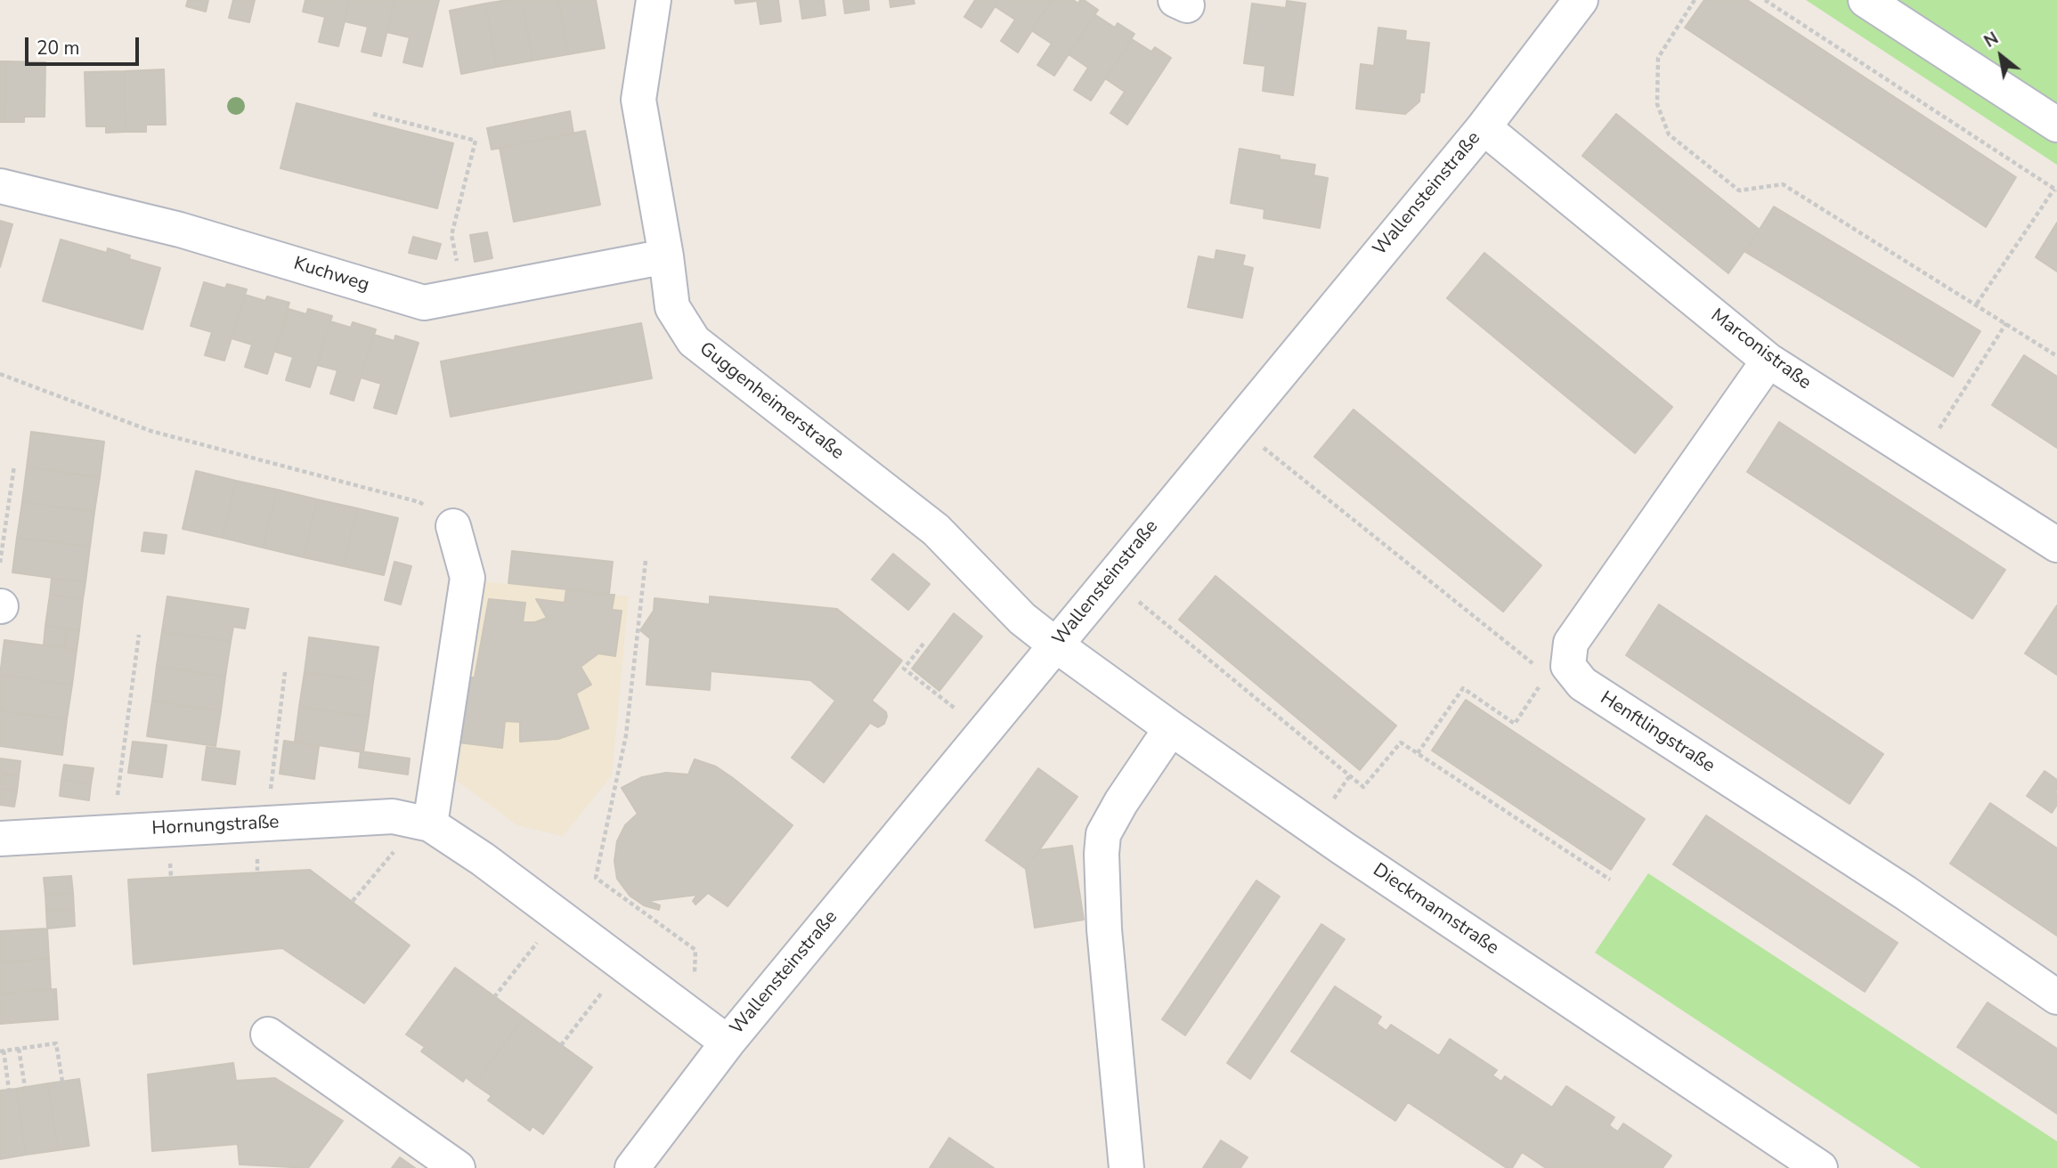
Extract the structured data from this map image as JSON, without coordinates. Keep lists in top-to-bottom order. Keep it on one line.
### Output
{"streets":{"street":["Wallensteinstraße","Kuchweg","Marconistraße","Guggenheimerstraße","Henftlingstraße","Hornungstraße","Dieckmannstraße"]},"crossings":[["Wallensteinstraße","Marconistraße"],["Wallensteinstraße","Guggenheimerstraße"],["Wallensteinstraße","Hornungstraße"],["Wallensteinstraße","Dieckmannstraße"],["Kuchweg","Guggenheimerstraße"],["Guggenheimerstraße","Dieckmannstraße"]],"scale_bar":"20 m","north":"top left"}
